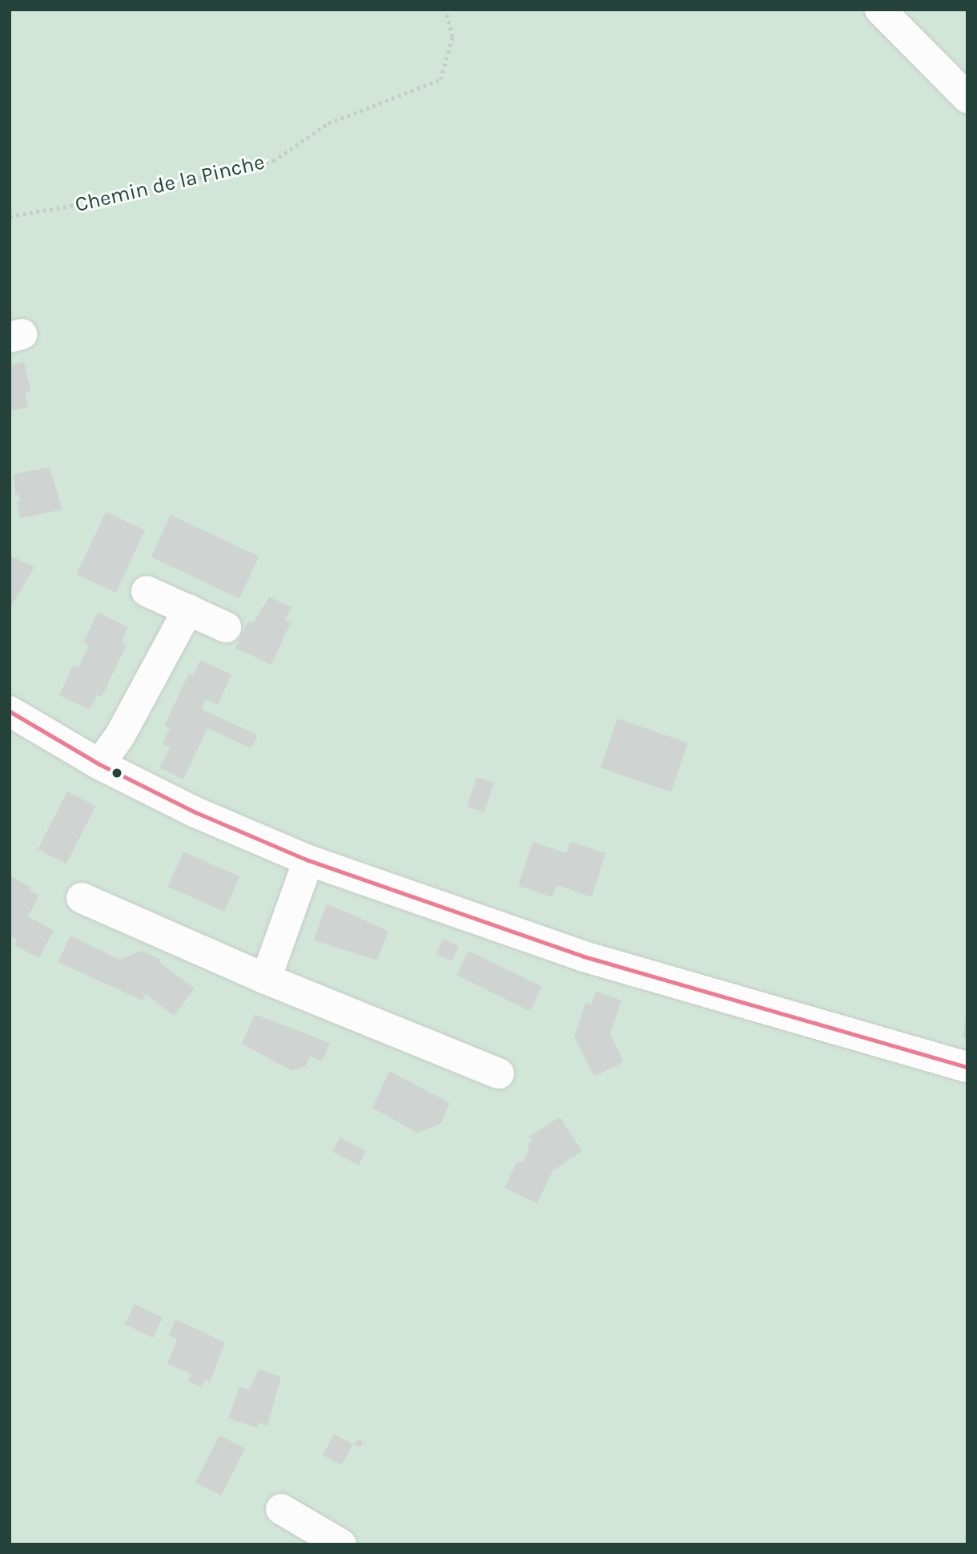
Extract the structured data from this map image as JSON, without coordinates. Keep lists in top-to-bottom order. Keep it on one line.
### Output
{"streets":{"path":["Chemin de la Pinche"]}}
